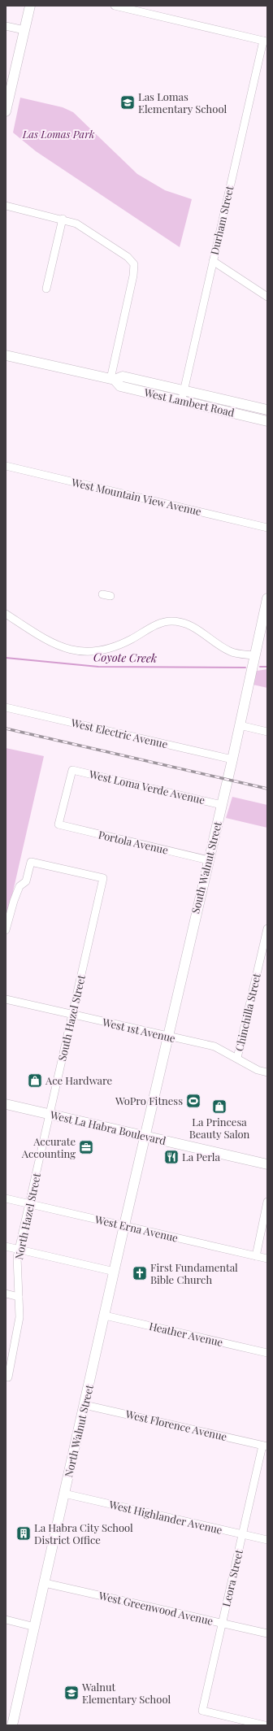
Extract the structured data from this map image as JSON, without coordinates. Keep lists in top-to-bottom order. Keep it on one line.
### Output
{"streets":{"street":["Durham Street","West Lambert Road","West Mountain View Avenue","West Electric Avenue","West Loma Verde Avenue","Portola Avenue","South Walnut Street","Chinchilla Street","South Hazel Street","West 1st Avenue","West La Habra Boulevard","North Hazel Street","West Erna Avenue","Heather Avenue","West Florence Avenue","North Walnut Street","West Highlander Avenue","Leora Street","West Greenwood Avenue"]},"crossings":[["Durham Street","West Lambert Road"],["West Electric Avenue","South Walnut Street"],["West Loma Verde Avenue","Portola Avenue"],["West Loma Verde Avenue","South Walnut Street"],["Portola Avenue","South Walnut Street"],["South Walnut Street","West 1st Avenue"],["South Walnut Street","West La Habra Boulevard"],["South Walnut Street","North Walnut Street"],["Chinchilla Street","West 1st Avenue"],["South Hazel Street","West 1st Avenue"],["South Hazel Street","West La Habra Boulevard"],["South Hazel Street","North Hazel Street"],["West La Habra Boulevard","North Hazel Street"],["West La Habra Boulevard","North Walnut Street"],["North Hazel Street","West Erna Avenue"],["West Erna Avenue","North Walnut Street"],["Heather Avenue","North Walnut Street"],["West Florence Avenue","North Walnut Street"],["West Florence Avenue","Leora Street"],["North Walnut Street","West Highlander Avenue"],["North Walnut Street","West Greenwood Avenue"],["West Highlander Avenue","Leora Street"],["Leora Street","West Greenwood Avenue"]],"water":["Coyote Creek"],"parks":["Las Lomas Park"],"places":{"school or university":["Las Lomas Elementary School","Walnut Elementary School"],"shop":["Ace Hardware","La Princesa Beauty Salon"],"sports":["WoPro Fitness"],"office":["Accurate Accounting"],"restaurant":["La Perla"],"church":["First Fundamental Bible Church"],"building":["La Habra City School District Office"]}}
